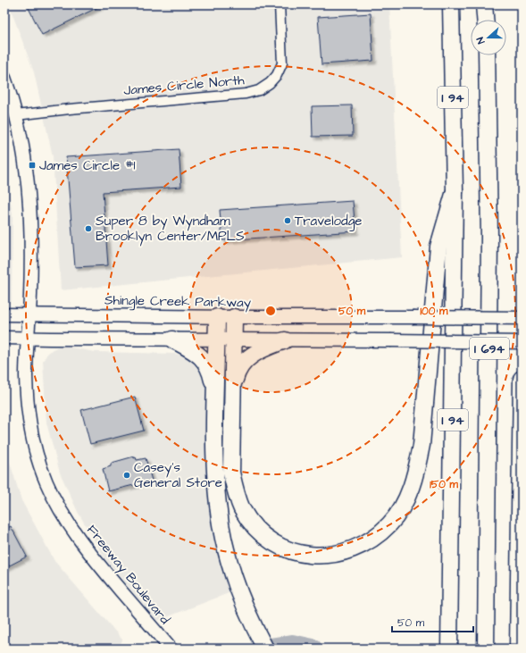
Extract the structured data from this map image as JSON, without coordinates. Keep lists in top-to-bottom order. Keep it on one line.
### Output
{"streets":{"highway":["I 94","I 694"],"street":["James Circle North","Shingle Creek Parkway","Freeway Boulevard"]},"crossings":[["James Circle North","Freeway Boulevard"],["Shingle Creek Parkway","Freeway Boulevard"]],"places":{"transit":["James Circle #1"],"other":["Travelodge","Super 8 by Wyndham Brooklyn Center/MPLS","Casey's General Store"]},"scale_bar":"50 m","north":"left","rings":["50 m","100 m","150 m"]}
